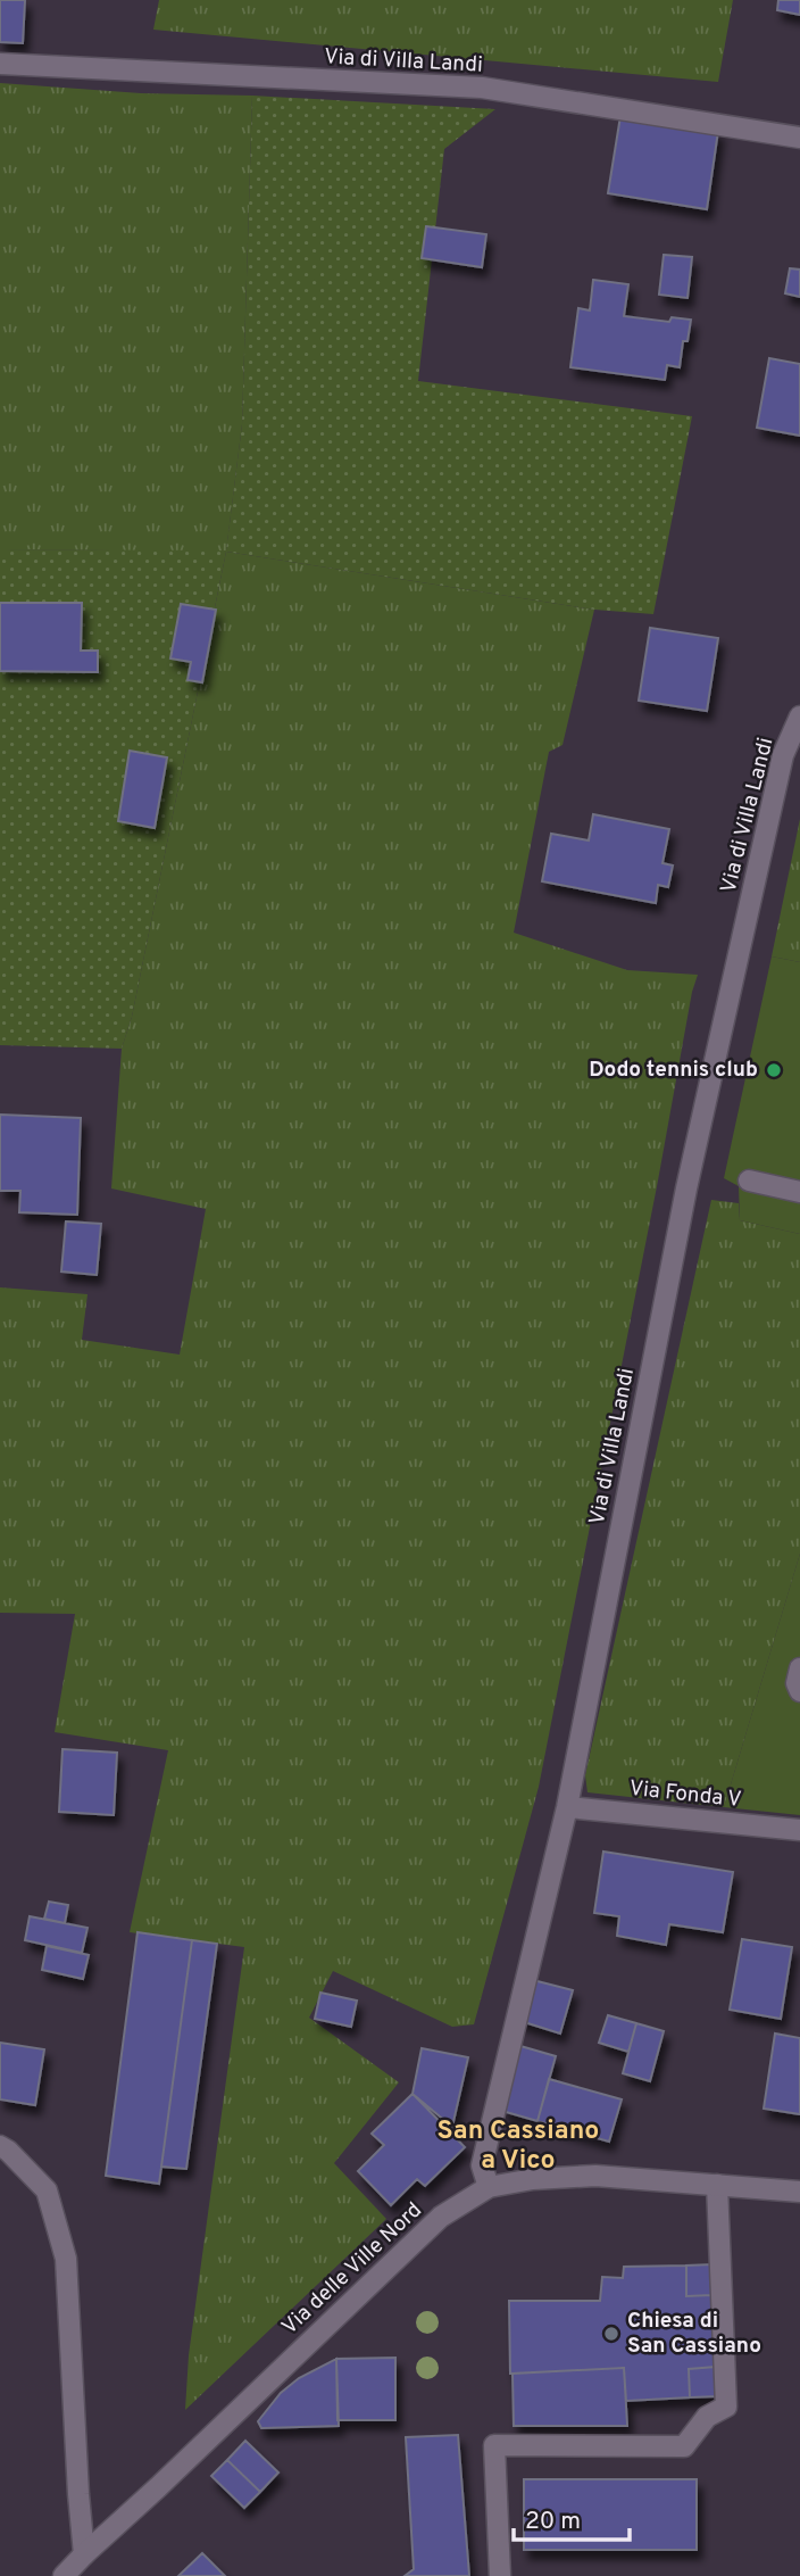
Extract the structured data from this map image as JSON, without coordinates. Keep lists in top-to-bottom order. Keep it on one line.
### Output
{"streets":{"street":["Via di Villa Landi","Via Fonda V","Via delle Ville Nord"]},"crossings":[["Via di Villa Landi","Via Fonda V"],["Via di Villa Landi","Via delle Ville Nord"]],"districts":["San Cassiano a Vico"],"places":["Dodo tennis club","Chiesa di San Cassiano"],"scale_bar":"20 m"}
